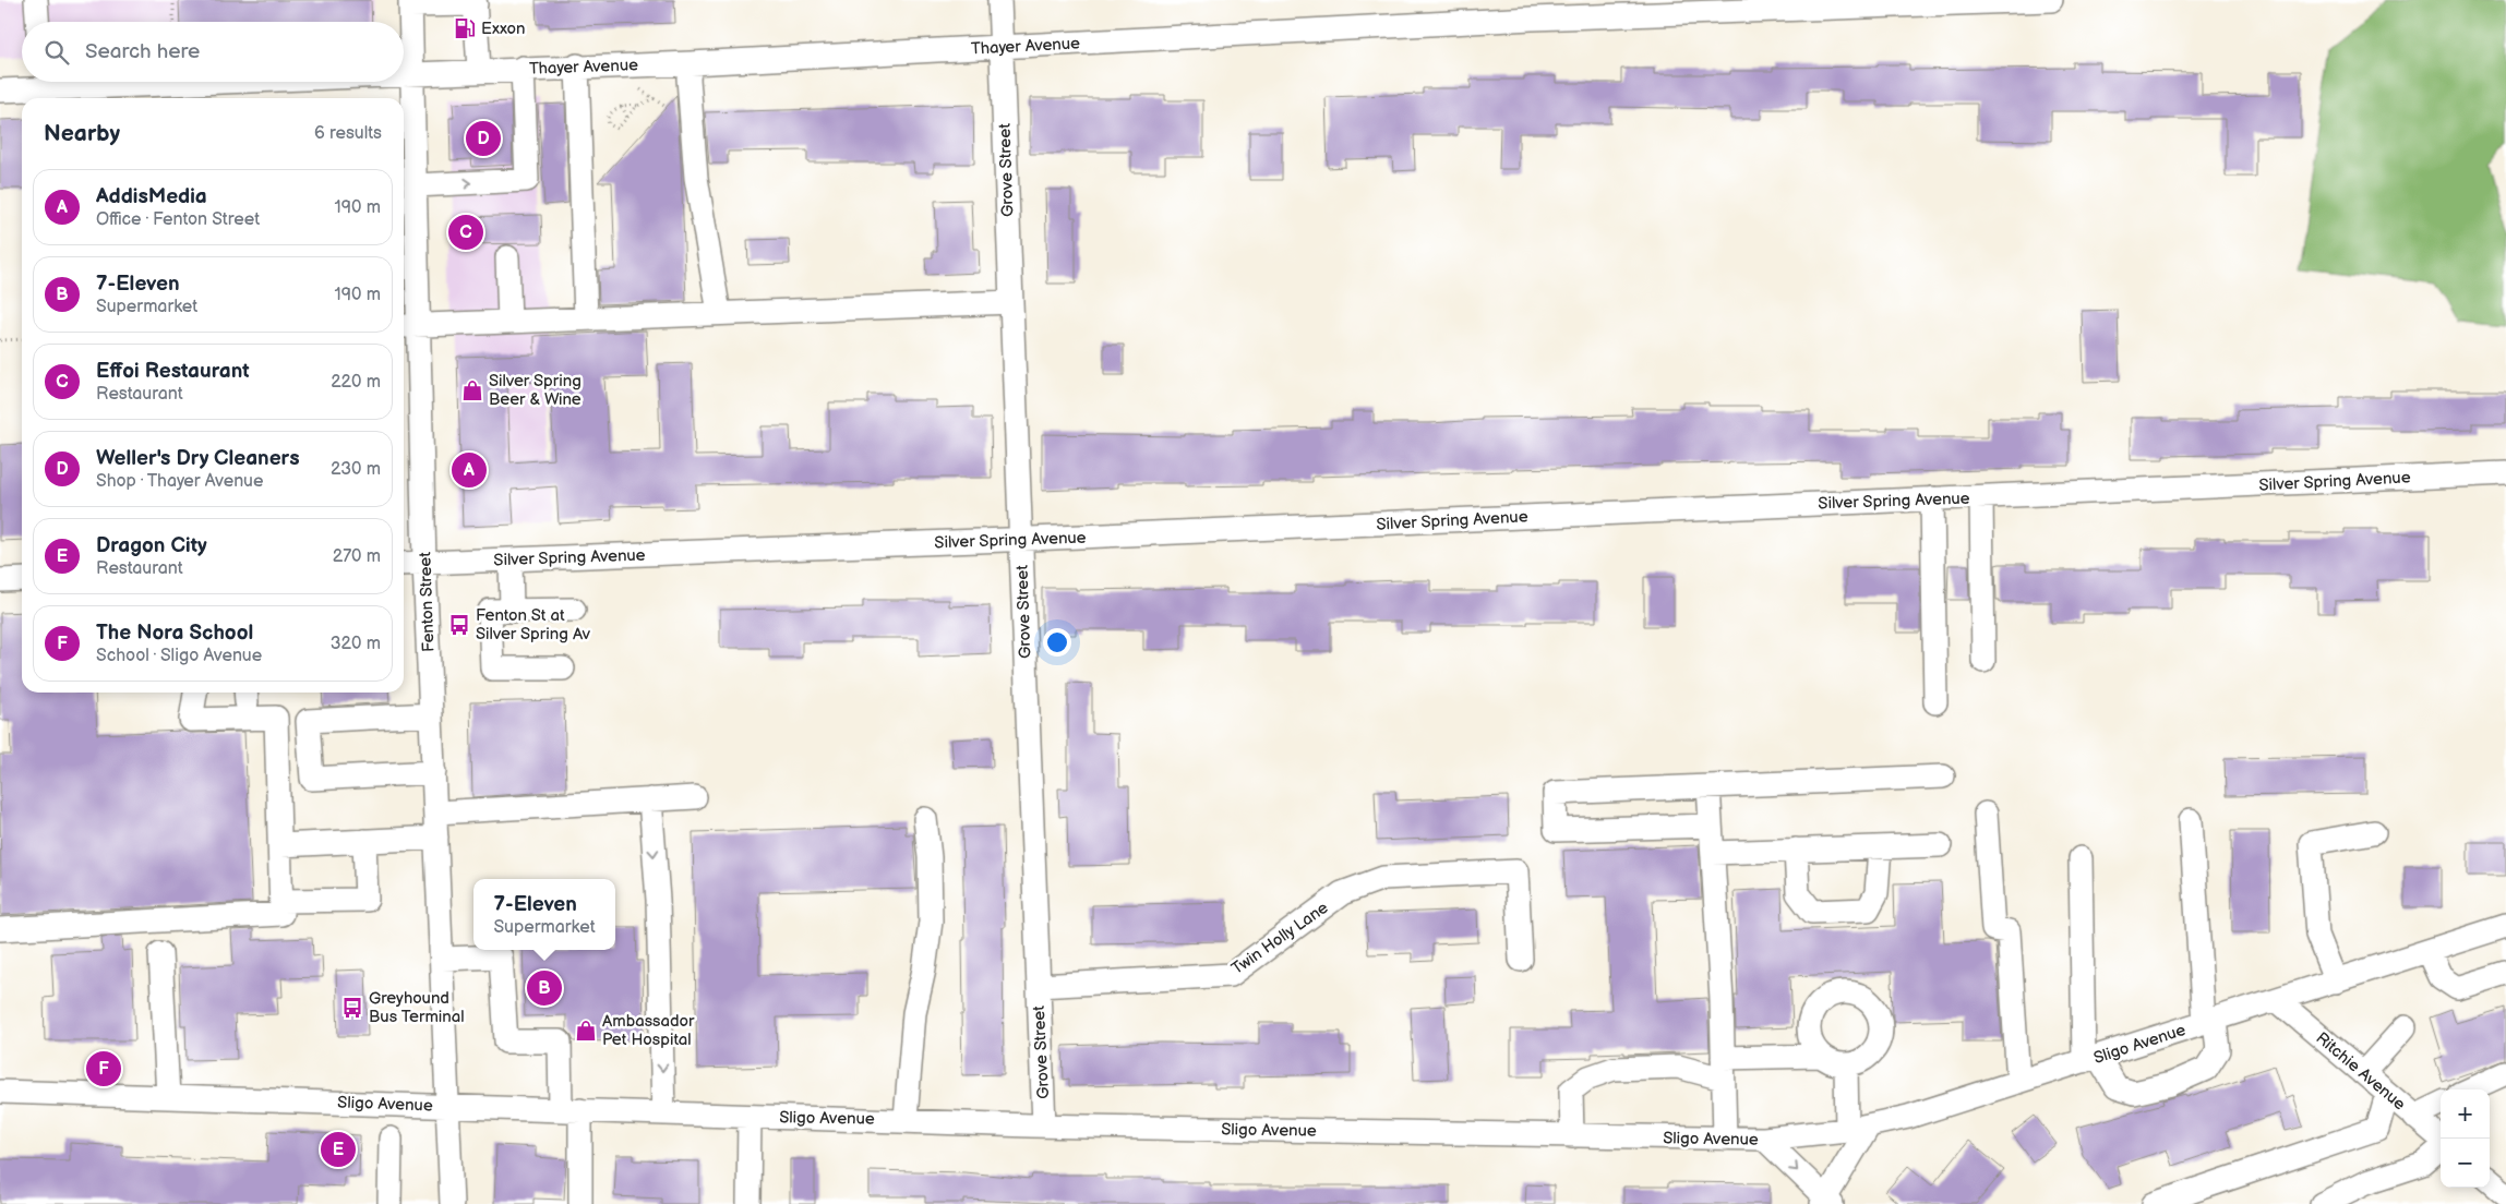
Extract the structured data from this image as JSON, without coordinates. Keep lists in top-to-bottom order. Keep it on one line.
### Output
{"streets":{"street":["Thayer Avenue","Grove Street","Silver Spring Avenue","Fenton Street","Twin Holly Lane","Sligo Avenue","Ritchie Avenue"]},"crossings":[["Thayer Avenue","Grove Street"],["Thayer Avenue","Fenton Street"],["Grove Street","Silver Spring Avenue"],["Grove Street","Twin Holly Lane"],["Grove Street","Sligo Avenue"],["Silver Spring Avenue","Fenton Street"],["Fenton Street","Sligo Avenue"],["Sligo Avenue","Ritchie Avenue"]],"places":{"fuel station":["Exxon"],"shop":["Silver Spring Beer & Wine","Ambassador Pet Hospital"],"bus stop":["Fenton St at Silver Spring Av","Greyhound Bus Terminal"]},"page":{"search":"Search here","heading":["Nearby","6 results"],"pins":["D","C","A","B","F","E"],"list":[{"mark":"A","name":"AddisMedia","note":"Office · Fenton Street","value":"190 m"},{"mark":"B","name":"7-Eleven","note":"Supermarket","value":"190 m"},{"mark":"C","name":"Effoi Restaurant","note":"Restaurant","value":"220 m"},{"mark":"D","name":"Weller's Dry Cleaners","note":"Shop · Thayer Avenue","value":"230 m"},{"mark":"E","name":"Dragon City","note":"Restaurant","value":"270 m"},{"mark":"F","name":"The Nora School","note":"School · Sligo Avenue","value":"320 m"}],"popup":["7-Eleven","Supermarket"],"map_buttons":["+","−"]}}
